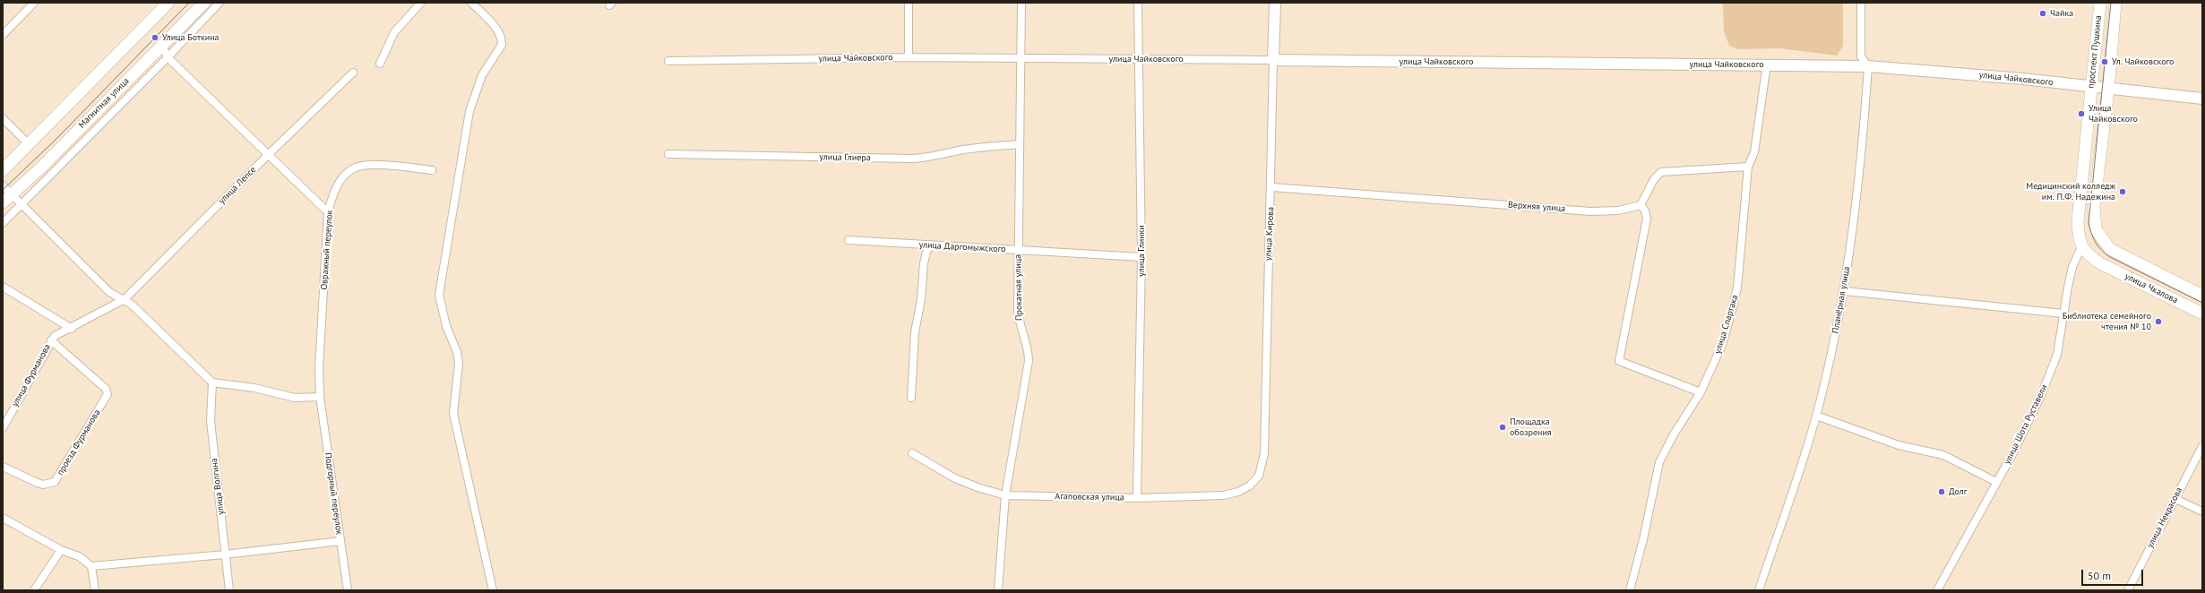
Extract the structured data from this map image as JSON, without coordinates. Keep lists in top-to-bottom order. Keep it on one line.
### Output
{"streets":{"main road":["проспект Пушкина","улица Чайковского","Магнитная улица","улица Кирова","улица Чкалова"],"street":["улица Глиера","улица Лепсе","Верхняя улица","улица Даргомыжского","Овражный переулок","улица Глинки","Прокатная улица","Планёрная улица","улица Спартака","улица Фурманова","улица Шота Руставели","проезд Фурманова","улица Волгина","Подгорный переулок","Агаповская улица","улица Некрасова"]},"crossings":[["проспект Пушкина","улица Чайковского"],["проспект Пушкина","улица Чкалова"],["проспект Пушкина","улица Шота Руставели"],["улица Чайковского","улица Кирова"],["улица Чайковского","улица Глинки"],["улица Чайковского","Прокатная улица"],["улица Чайковского","Планёрная улица"],["улица Чайковского","улица Спартака"],["улица Глиера","Прокатная улица"],["улица Лепсе","улица Фурманова"],["Верхняя улица","улица Кирова"],["улица Кирова","Агаповская улица"],["улица Даргомыжского","улица Глинки"],["улица Даргомыжского","Прокатная улица"],["Овражный переулок","Подгорный переулок"],["улица Глинки","Агаповская улица"],["Прокатная улица","Агаповская улица"],["улица Чкалова","улица Шота Руставели"],["улица Фурманова","проезд Фурманова"]],"places":["Чайка","Улица Боткина","Ул. Чайковского","Улица Чайковского","Медицинский колледж им. П.Ф. Надежина","Библиотека семейного чтения № 10","Площадка обозрения","Долг"],"scale_bar":"50 m"}
